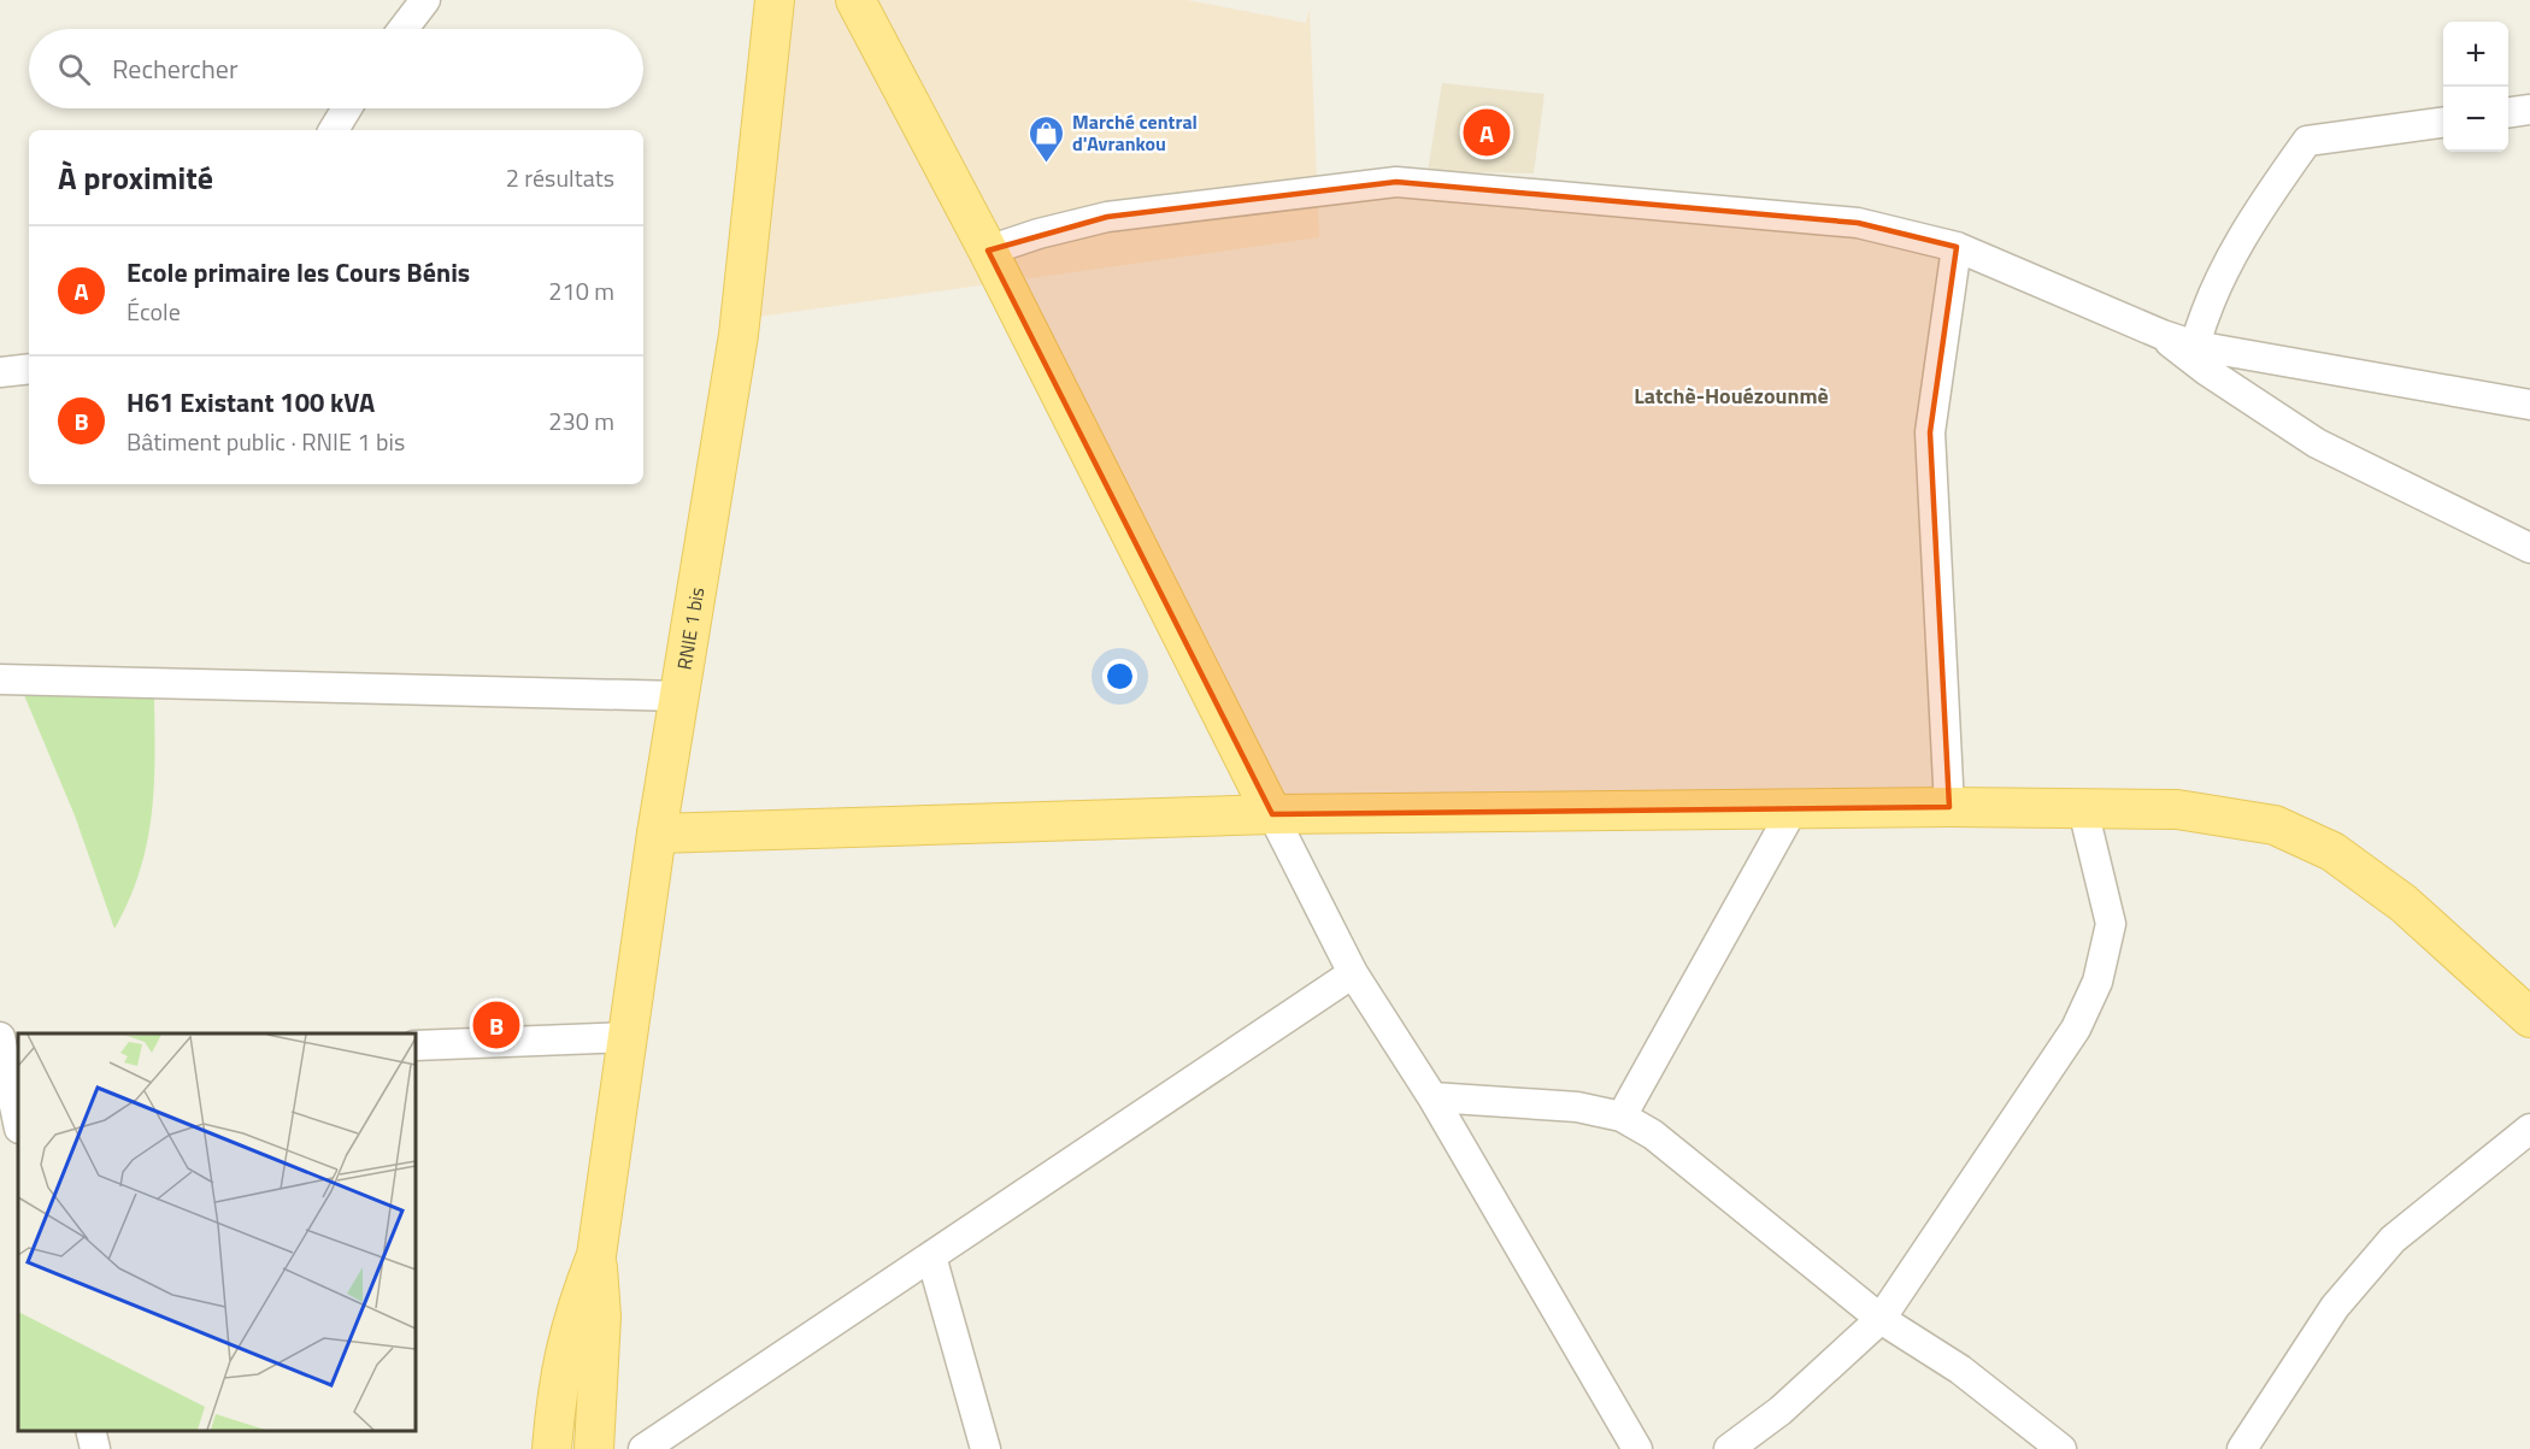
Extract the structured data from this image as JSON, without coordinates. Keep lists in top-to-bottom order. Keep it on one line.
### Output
{"streets":{"main road":["RNIE 1 bis"]},"districts":["Latchè-Houézounmè"],"places":{"shop":["Marché central d'Avrankou"]},"page":{"map_buttons":["+","−"],"search":"Rechercher","pins":["A","B"],"heading":["À proximité","2 résultats"],"list":[{"mark":"A","name":"Ecole primaire les Cours Bénis","note":"École","value":"210 m"},{"mark":"B","name":"H61 Existant 100 kVA","note":"Bâtiment public · RNIE 1 bis","value":"230 m"}]}}
